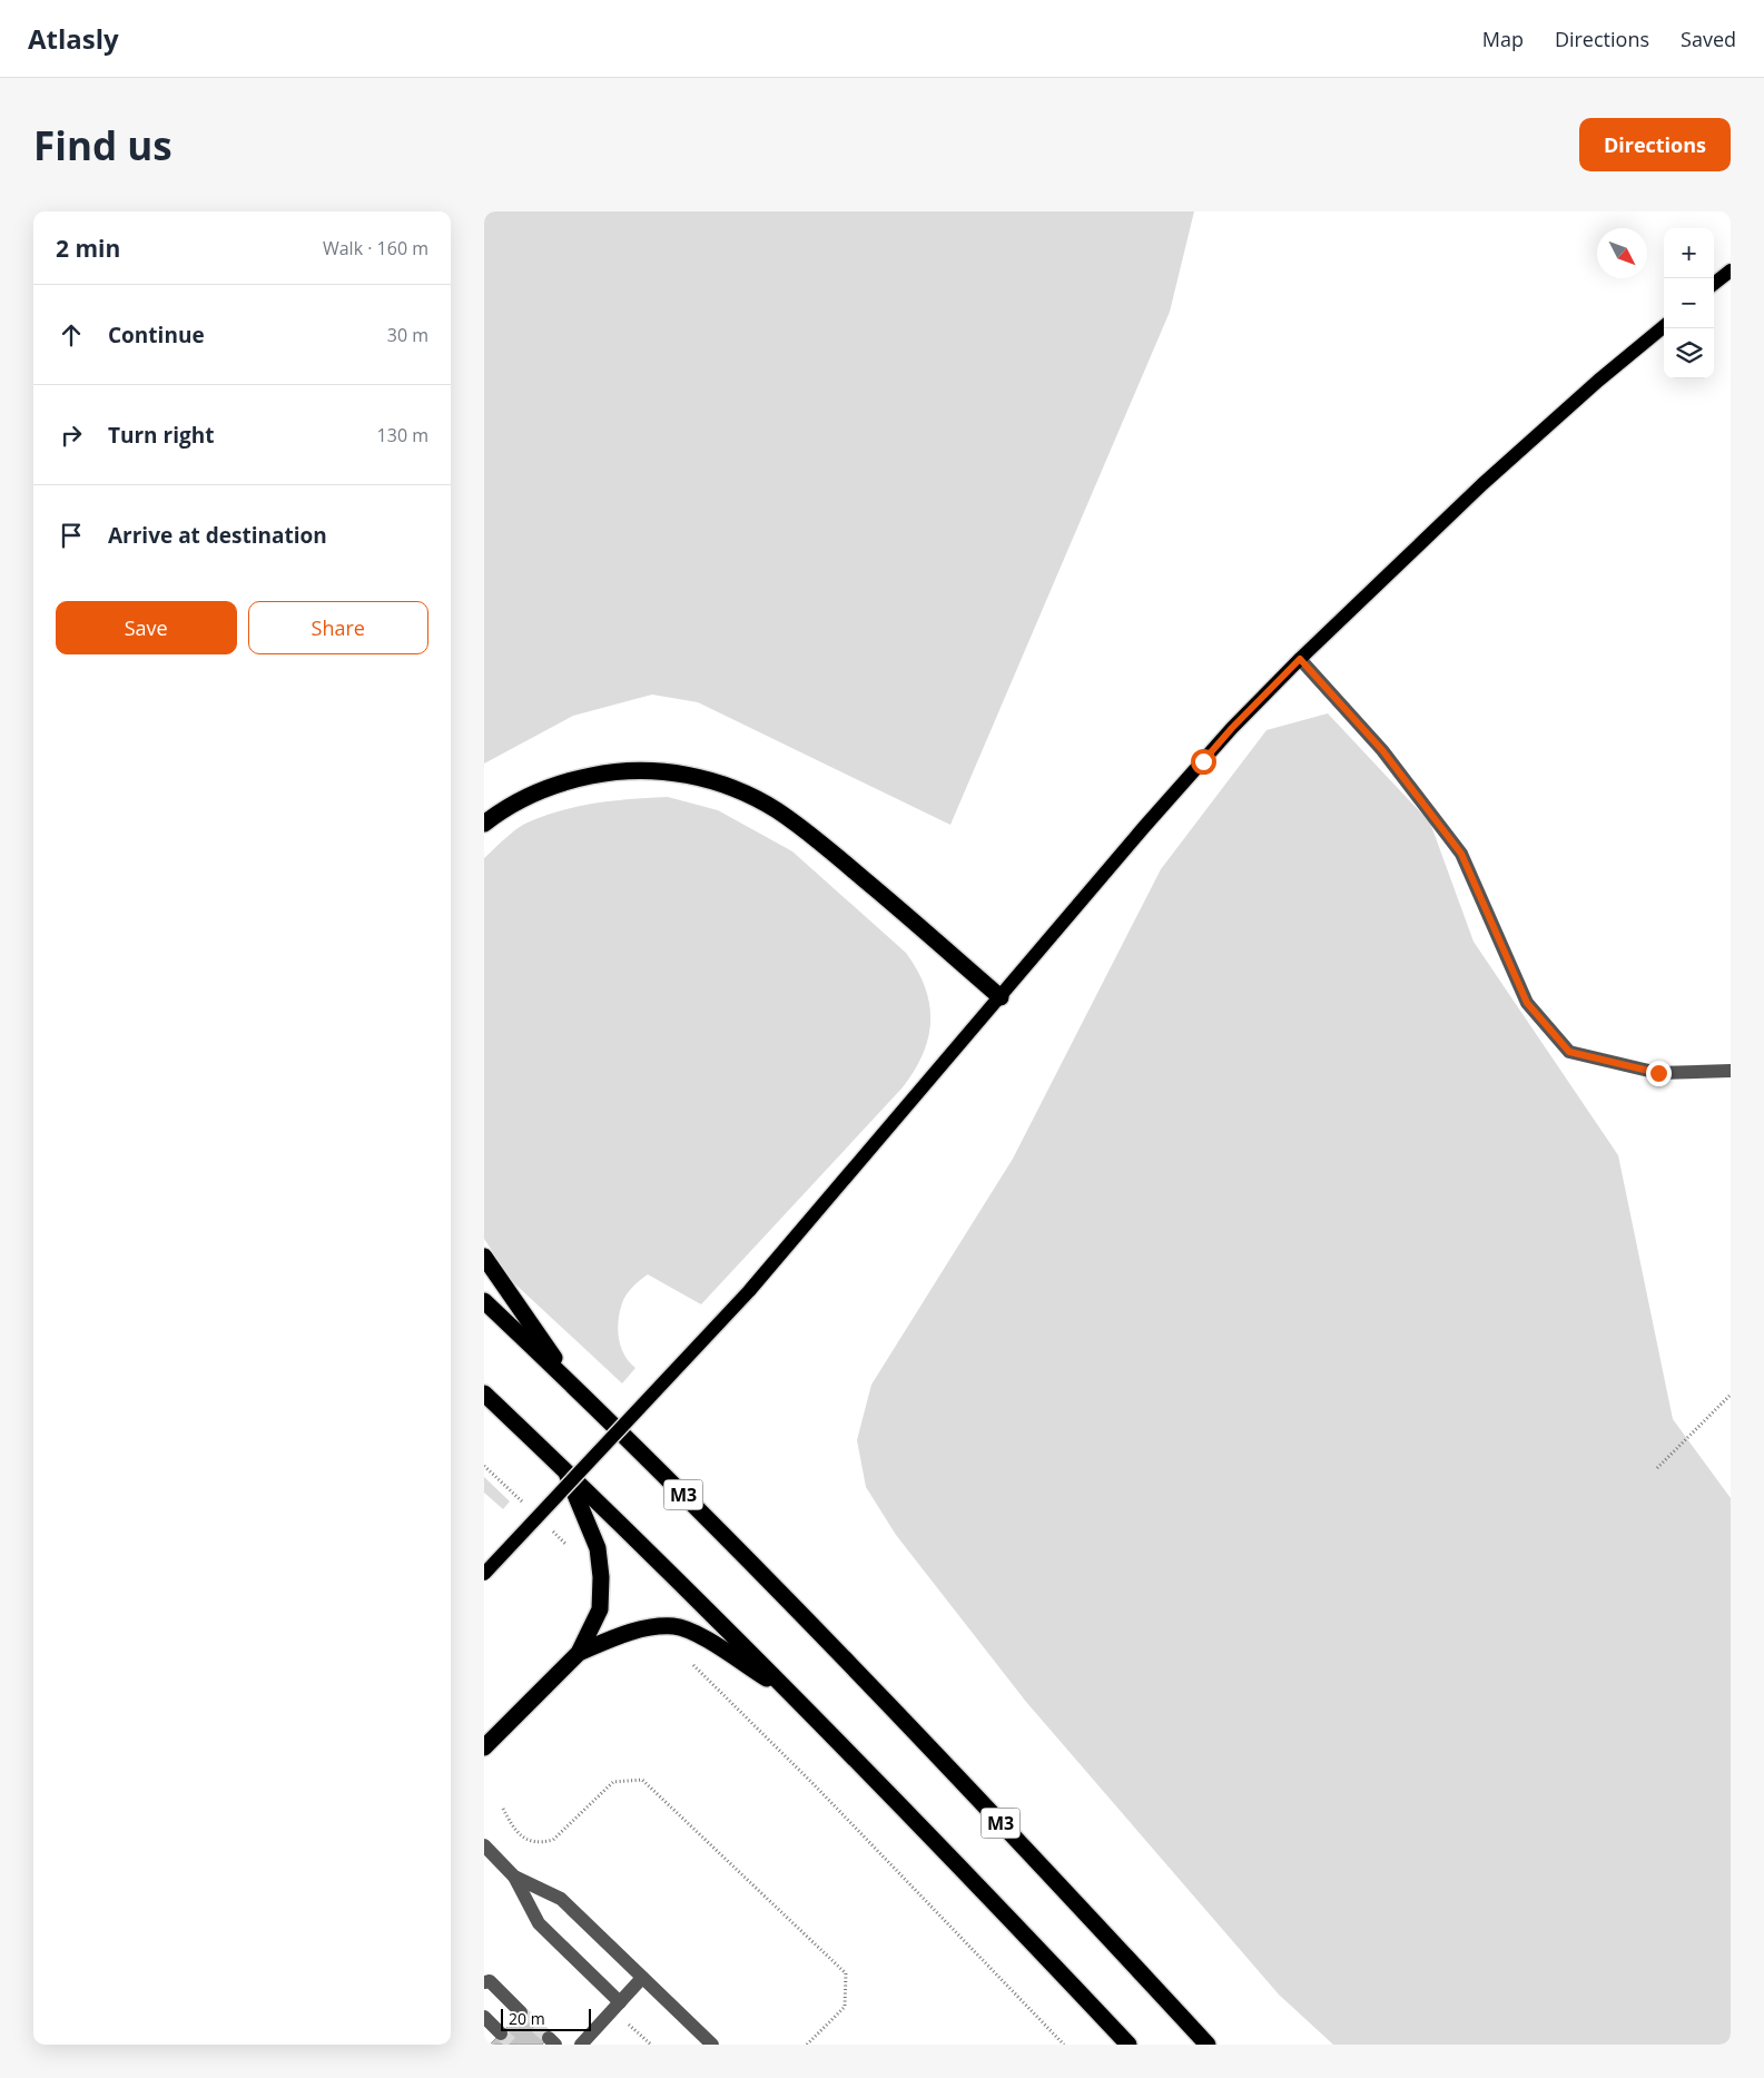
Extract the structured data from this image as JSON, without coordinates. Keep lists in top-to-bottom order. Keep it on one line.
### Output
{"streets":{"highway":["М3"]},"scale_bar":"20 m","north":"bottom right","page":{"header":"Atlasly","nav":["Map","Directions","Saved"],"buttons":["Directions",["Save","Share"]],"title":"Find us","heading":["2 min","Walk · 160 m"],"map_buttons":["+","−"],"list":[["Continue","30 m"],["Turn right","130 m"],"Arrive at destination"],"scale":"20 m"}}
